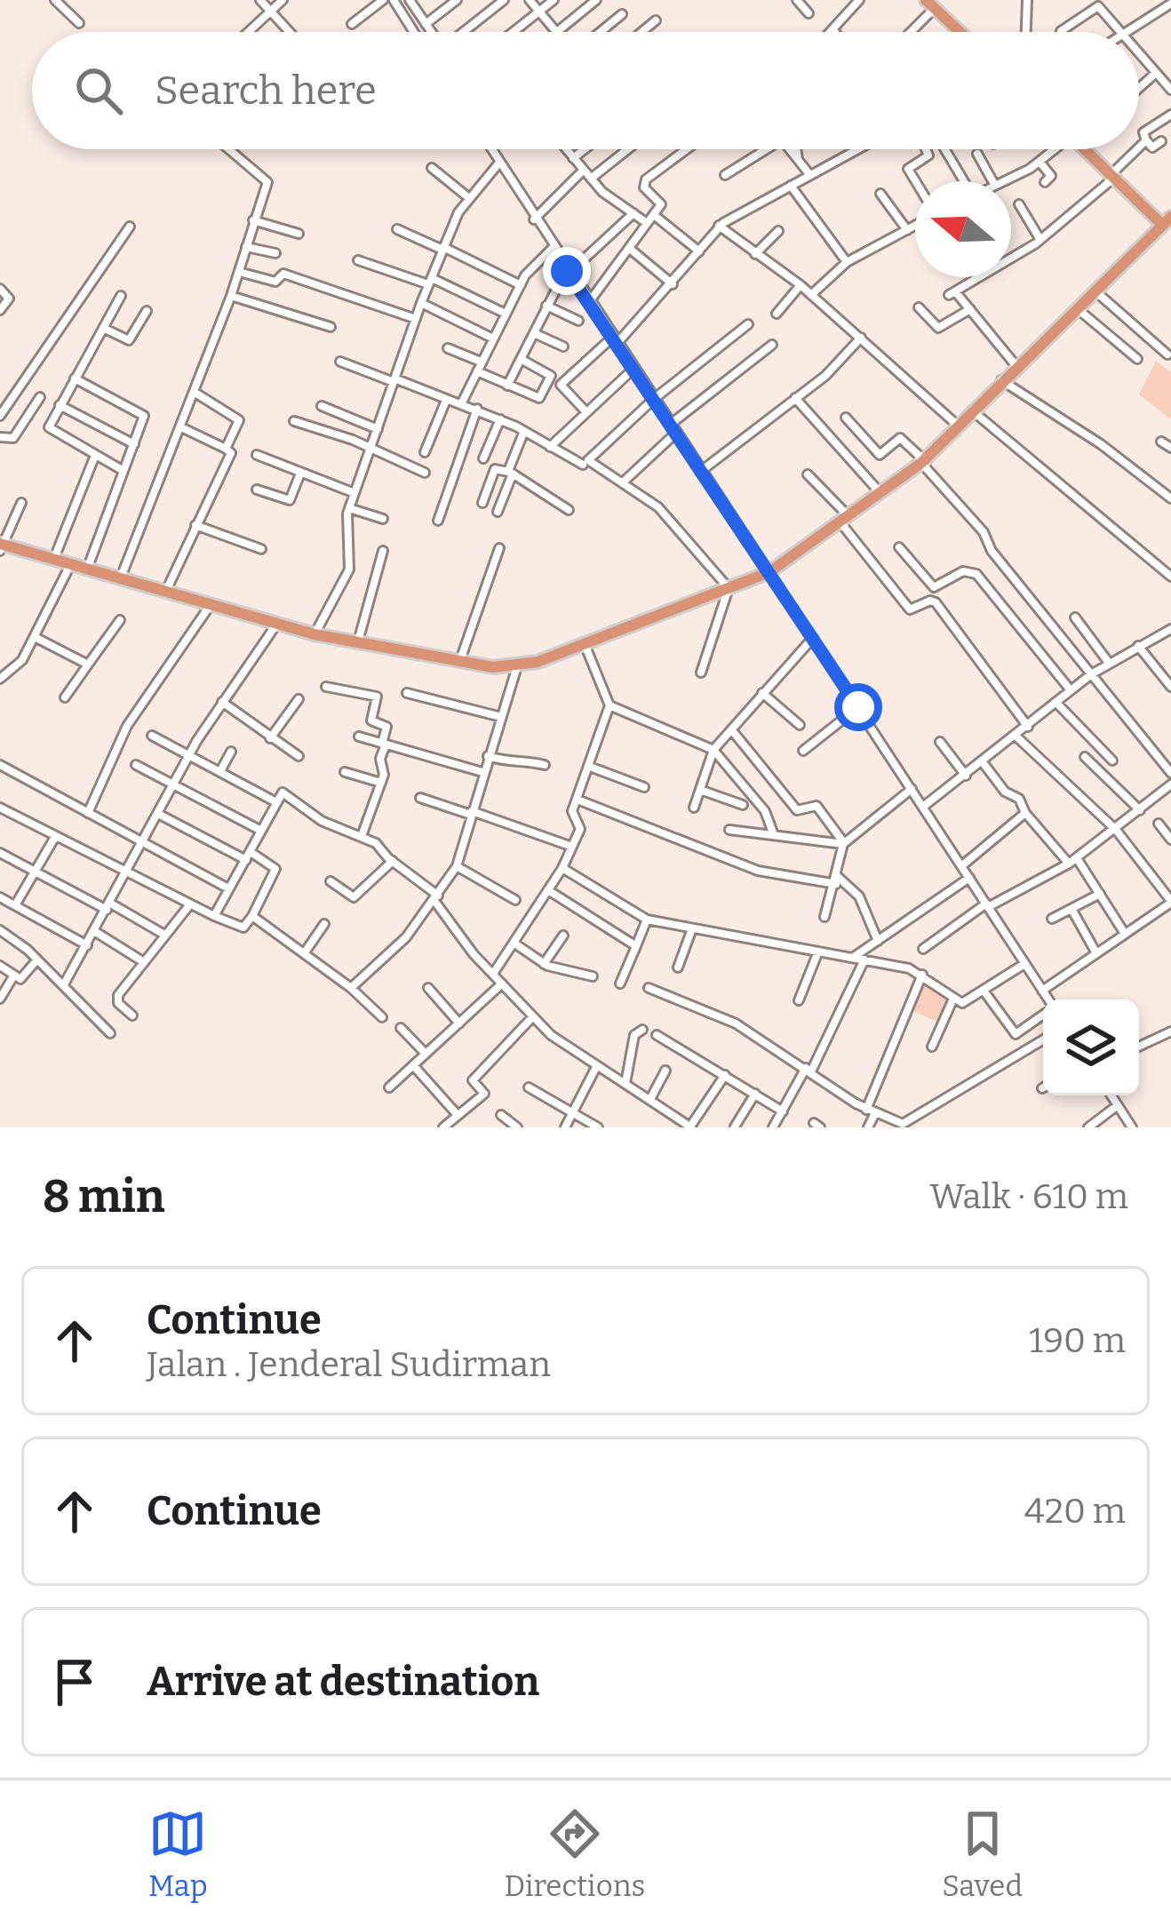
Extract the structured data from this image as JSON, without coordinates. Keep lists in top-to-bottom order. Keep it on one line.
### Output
{"north":"left","page":{"search":"Search here","heading":["8 min","Walk · 610 m"],"list":[["Continue","Jalan . Jenderal Sudirman","190 m"],["Continue","420 m"],"Arrive at destination"],"nav":["Map","Directions","Saved"]}}
